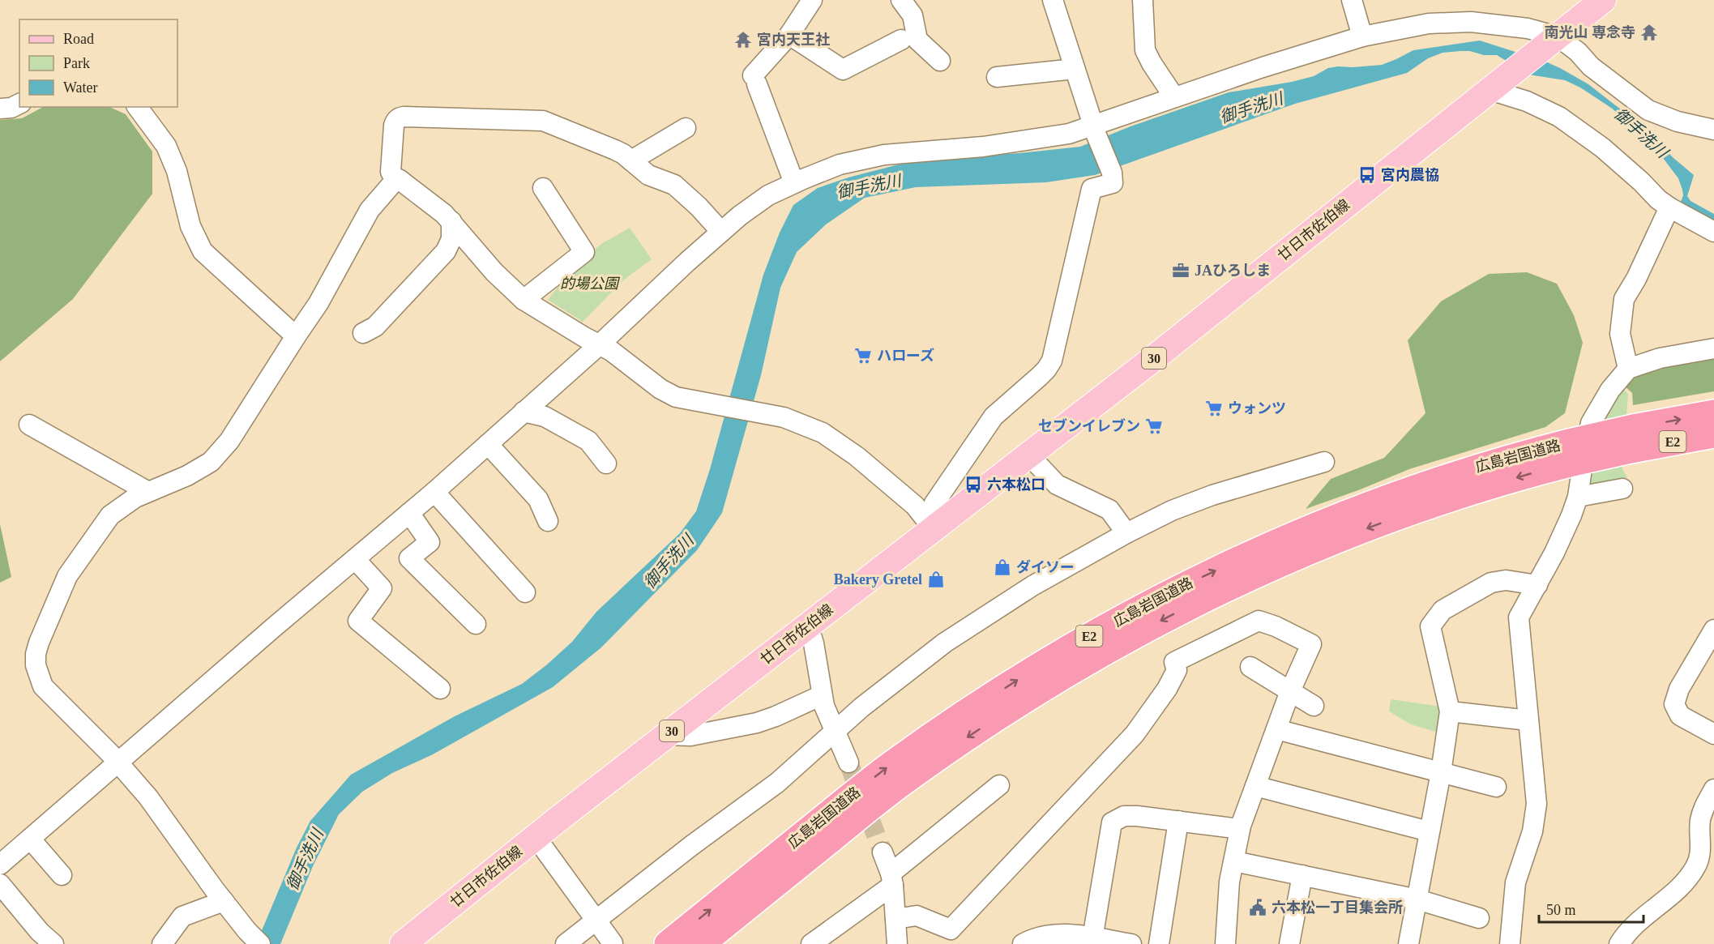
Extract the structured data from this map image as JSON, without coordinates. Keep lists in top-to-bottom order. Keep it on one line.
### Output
{"streets":{"highway":["E2","広島岩国道路"],"main road":["廿日市佐伯線","30"]},"water":["御手洗川"],"parks":["的場公園"],"places":{"temple":["南光山 専念寺","宮内天王社"],"bus stop":["宮内農協","六本松口"],"office":["JAひろしま"],"supermarket":["ハローズ","ウォンツ","セブンイレブン"],"shop":["ダイソー","Bakery Gretel"],"public building":["六本松一丁目集会所"]},"legend":["Road","Park","Water"],"scale_bar":"50 m"}
